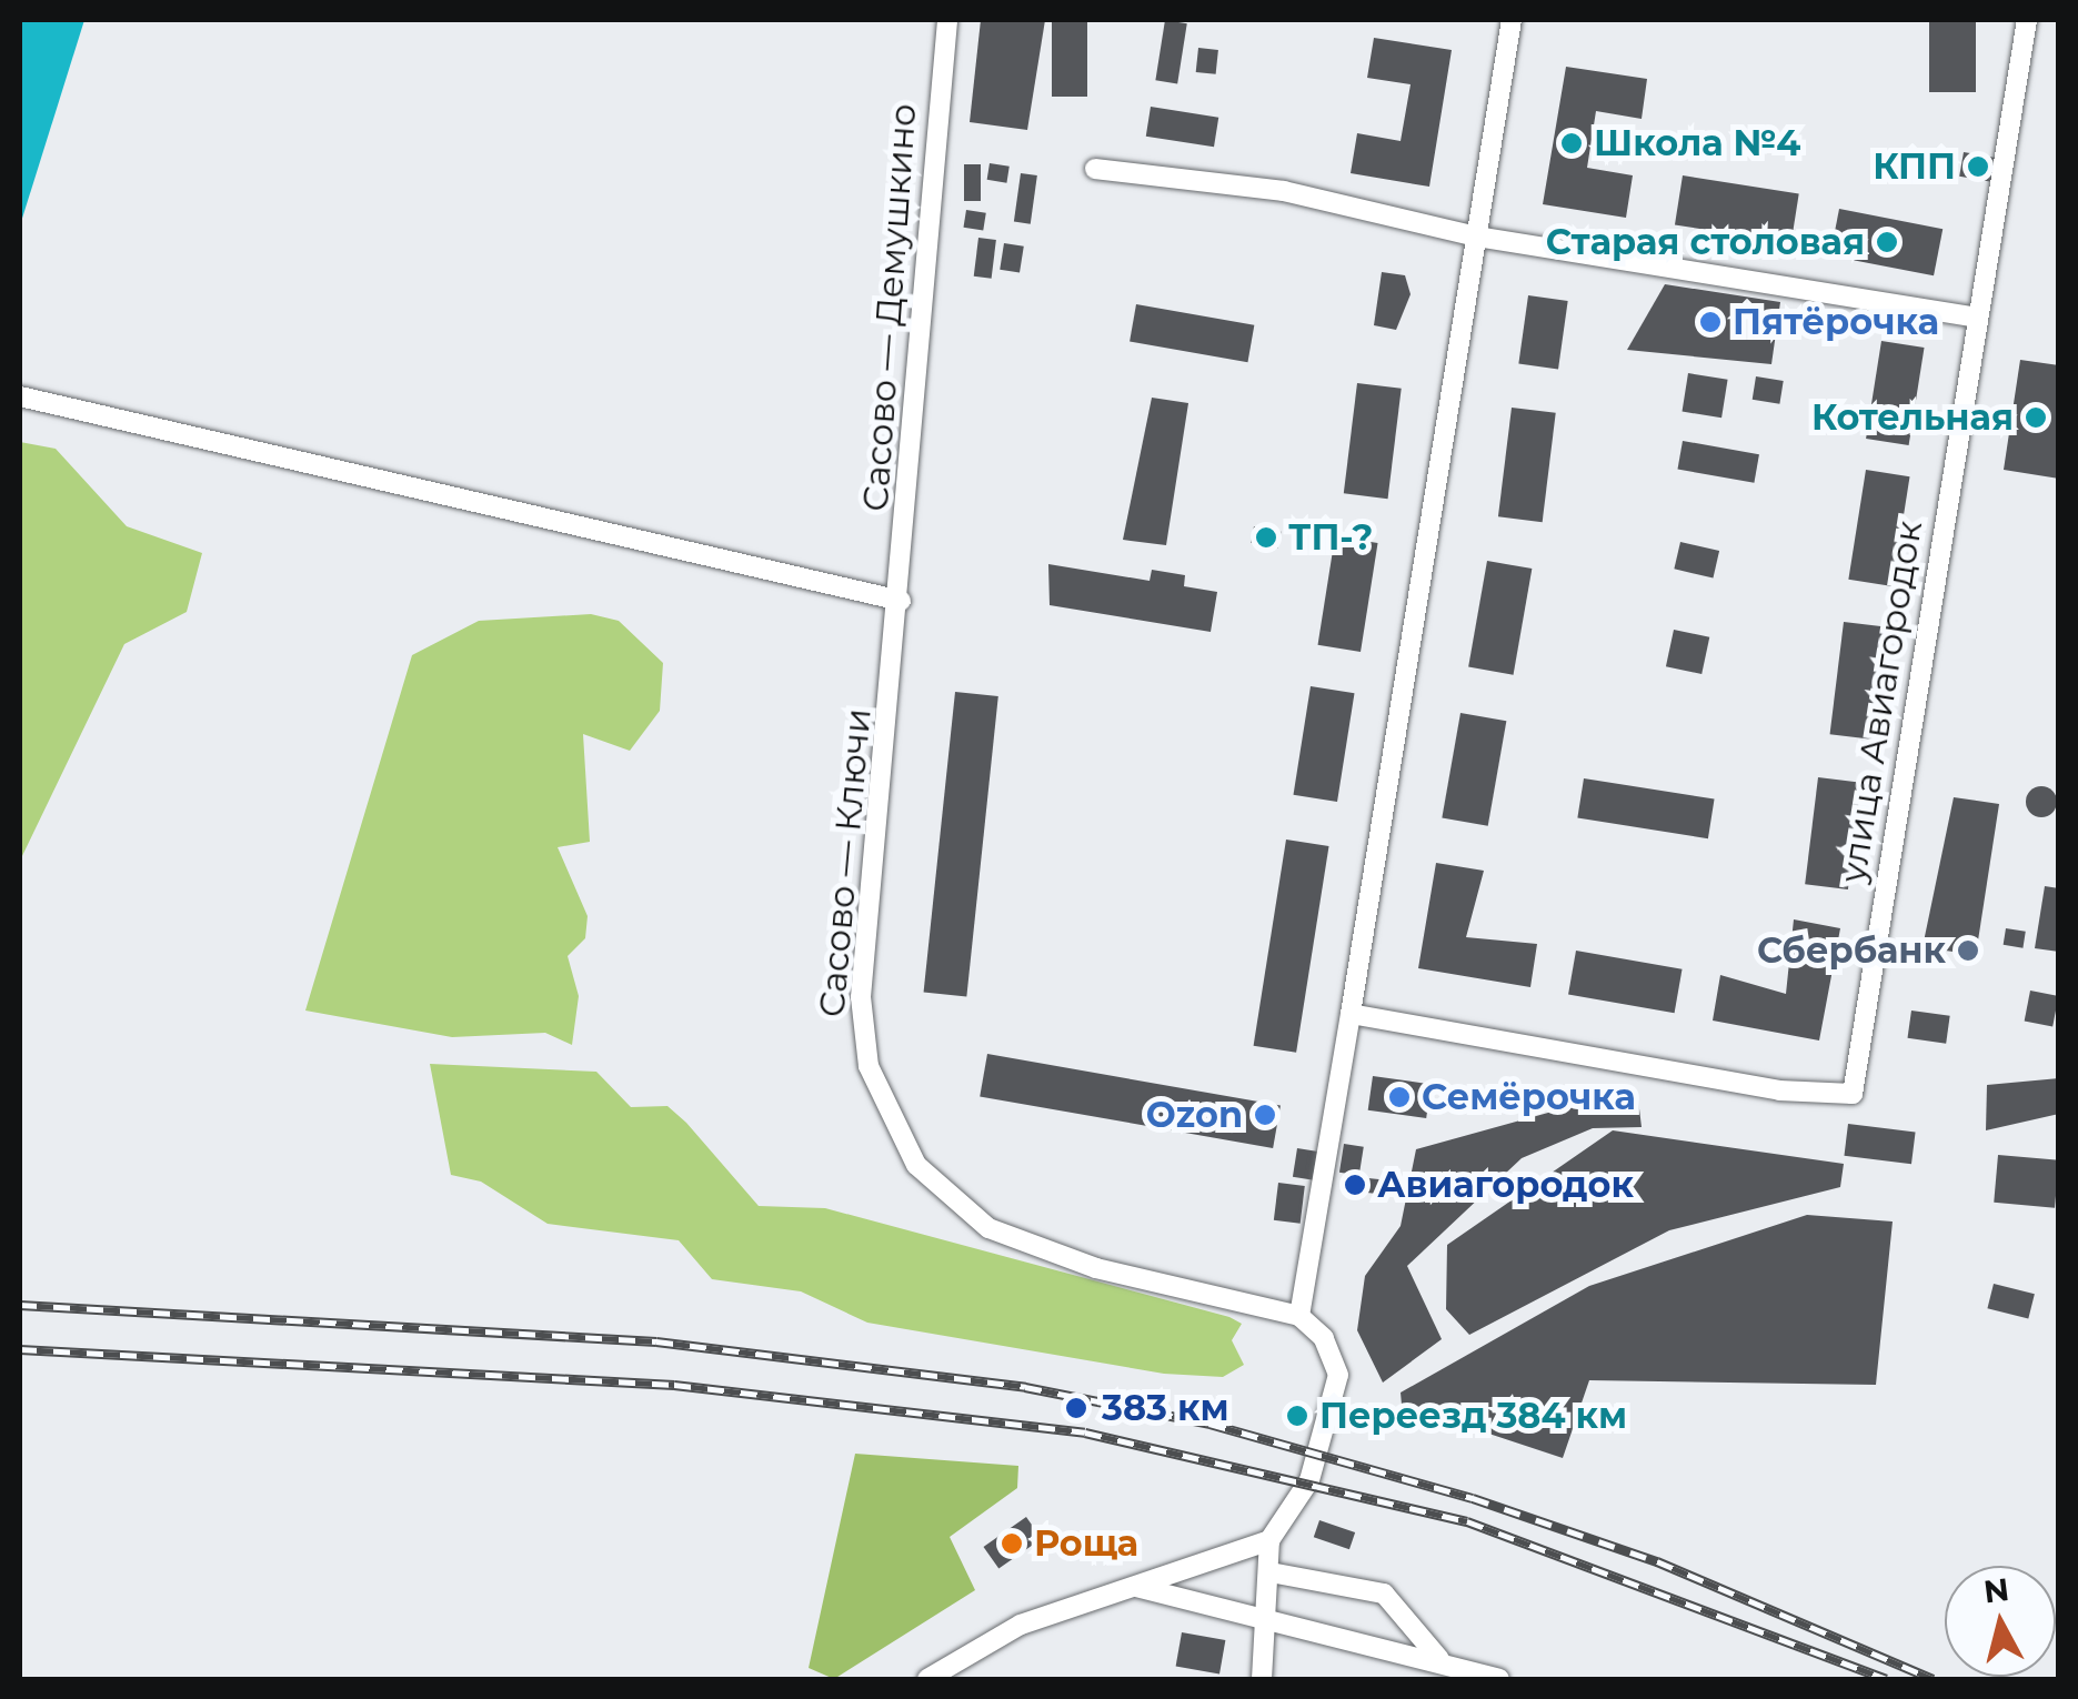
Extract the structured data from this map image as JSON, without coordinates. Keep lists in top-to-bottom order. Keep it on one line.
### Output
{"streets":{"street":["Сасово — Демушкино","улица Авиагородок","Сасово — Ключи"]},"crossings":[["Сасово — Демушкино","Сасово — Ключи"]],"places":["Школа №4","КПП","Старая столовая","Пятёрочка","Котельная","ТП-?","Сбербанк","Семёрочка","Ozon","Авиагородок","383 км","Переезд 384 км","Роща"],"north":"top"}
